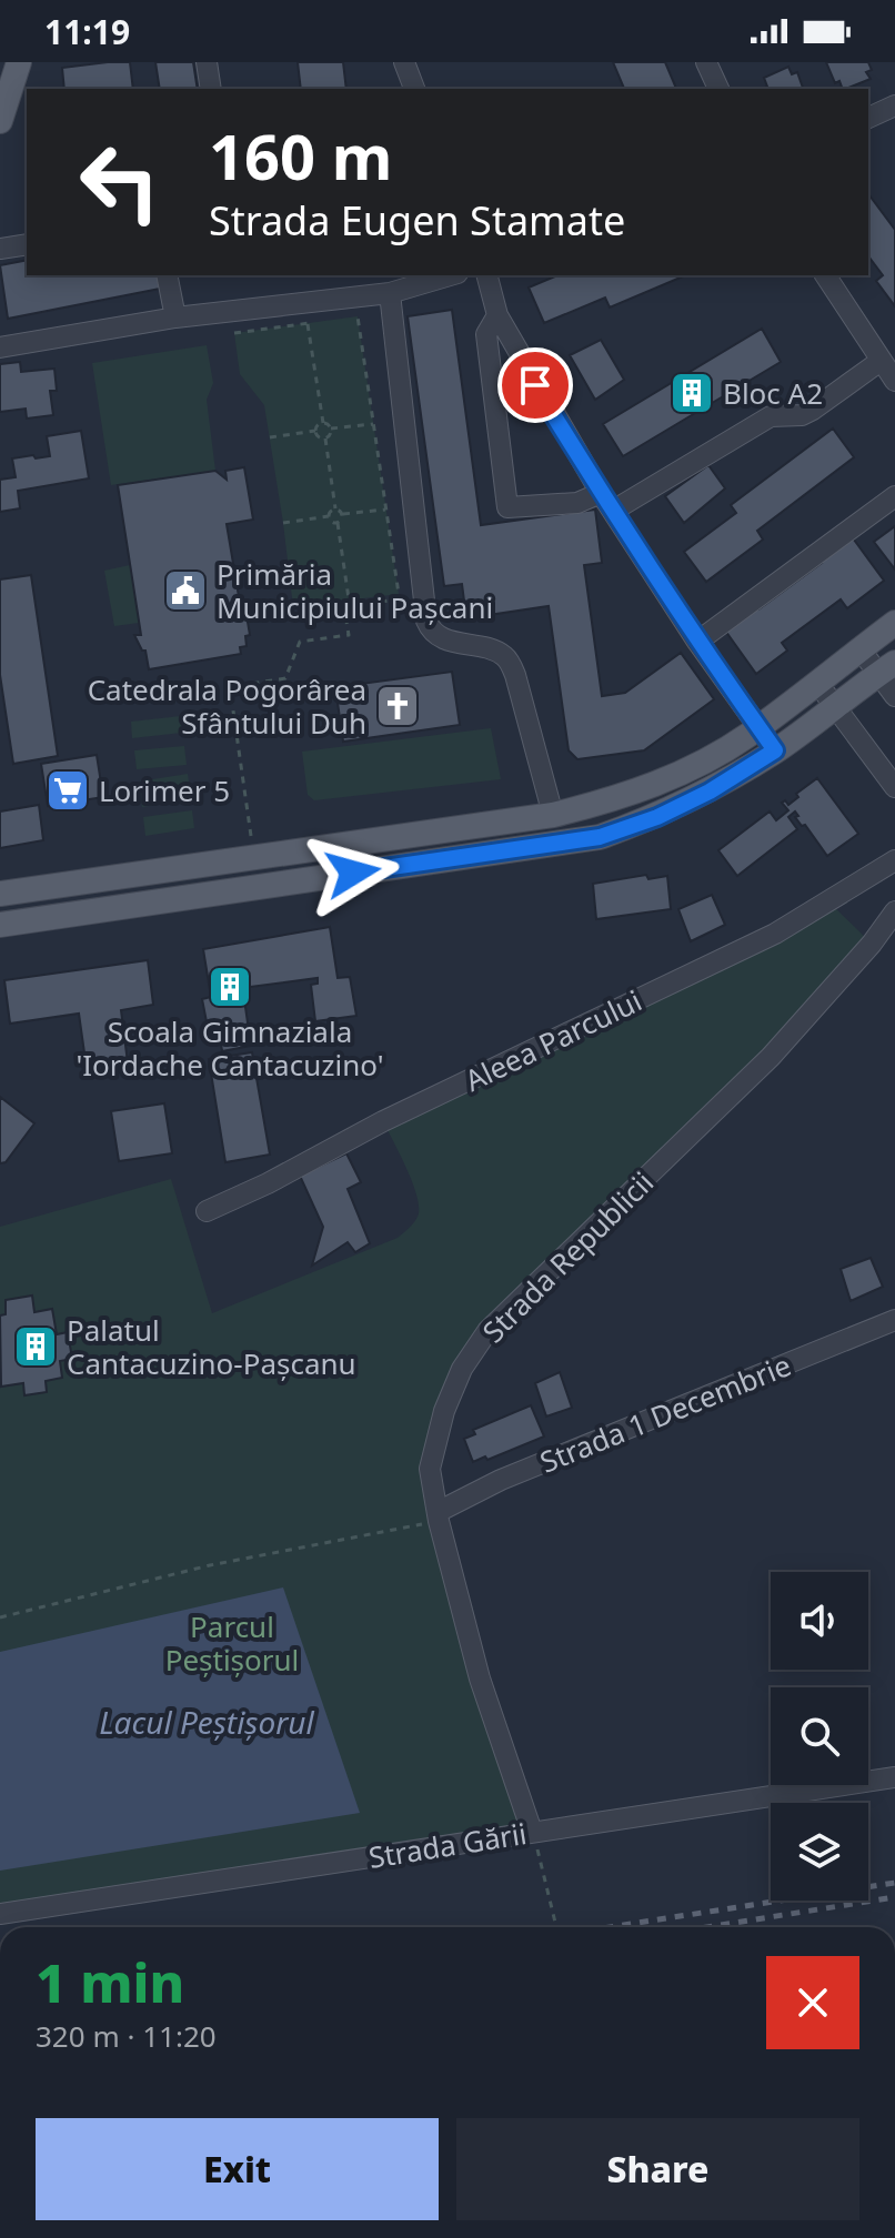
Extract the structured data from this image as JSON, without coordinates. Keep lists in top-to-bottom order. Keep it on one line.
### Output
{"streets":{"street":["Aleea Parcului","Strada Republicii","Strada 1 Decembrie","Strada Gării"]},"crossings":[["Strada Republicii","Strada 1 Decembrie"],["Strada Republicii","Strada Gării"]],"water":["Lacul Peștișorul"],"parks":["Parcul Peștișorul"],"places":{"building":["Bloc A2","Scoala Gimnaziala 'Iordache Cantacuzino'","Palatul Cantacuzino-Pașcanu"],"public building":["Primăria Municipiului Pașcani"],"church":["Catedrala Pogorârea Sfântului Duh"],"supermarket":["Lorimer 5"]},"page":{"status":"11:19","turn":["160 m","Strada Eugen Stamate"],"heading":["1 min","320 m · 11:20"],"buttons":["Exit","Share"]}}
